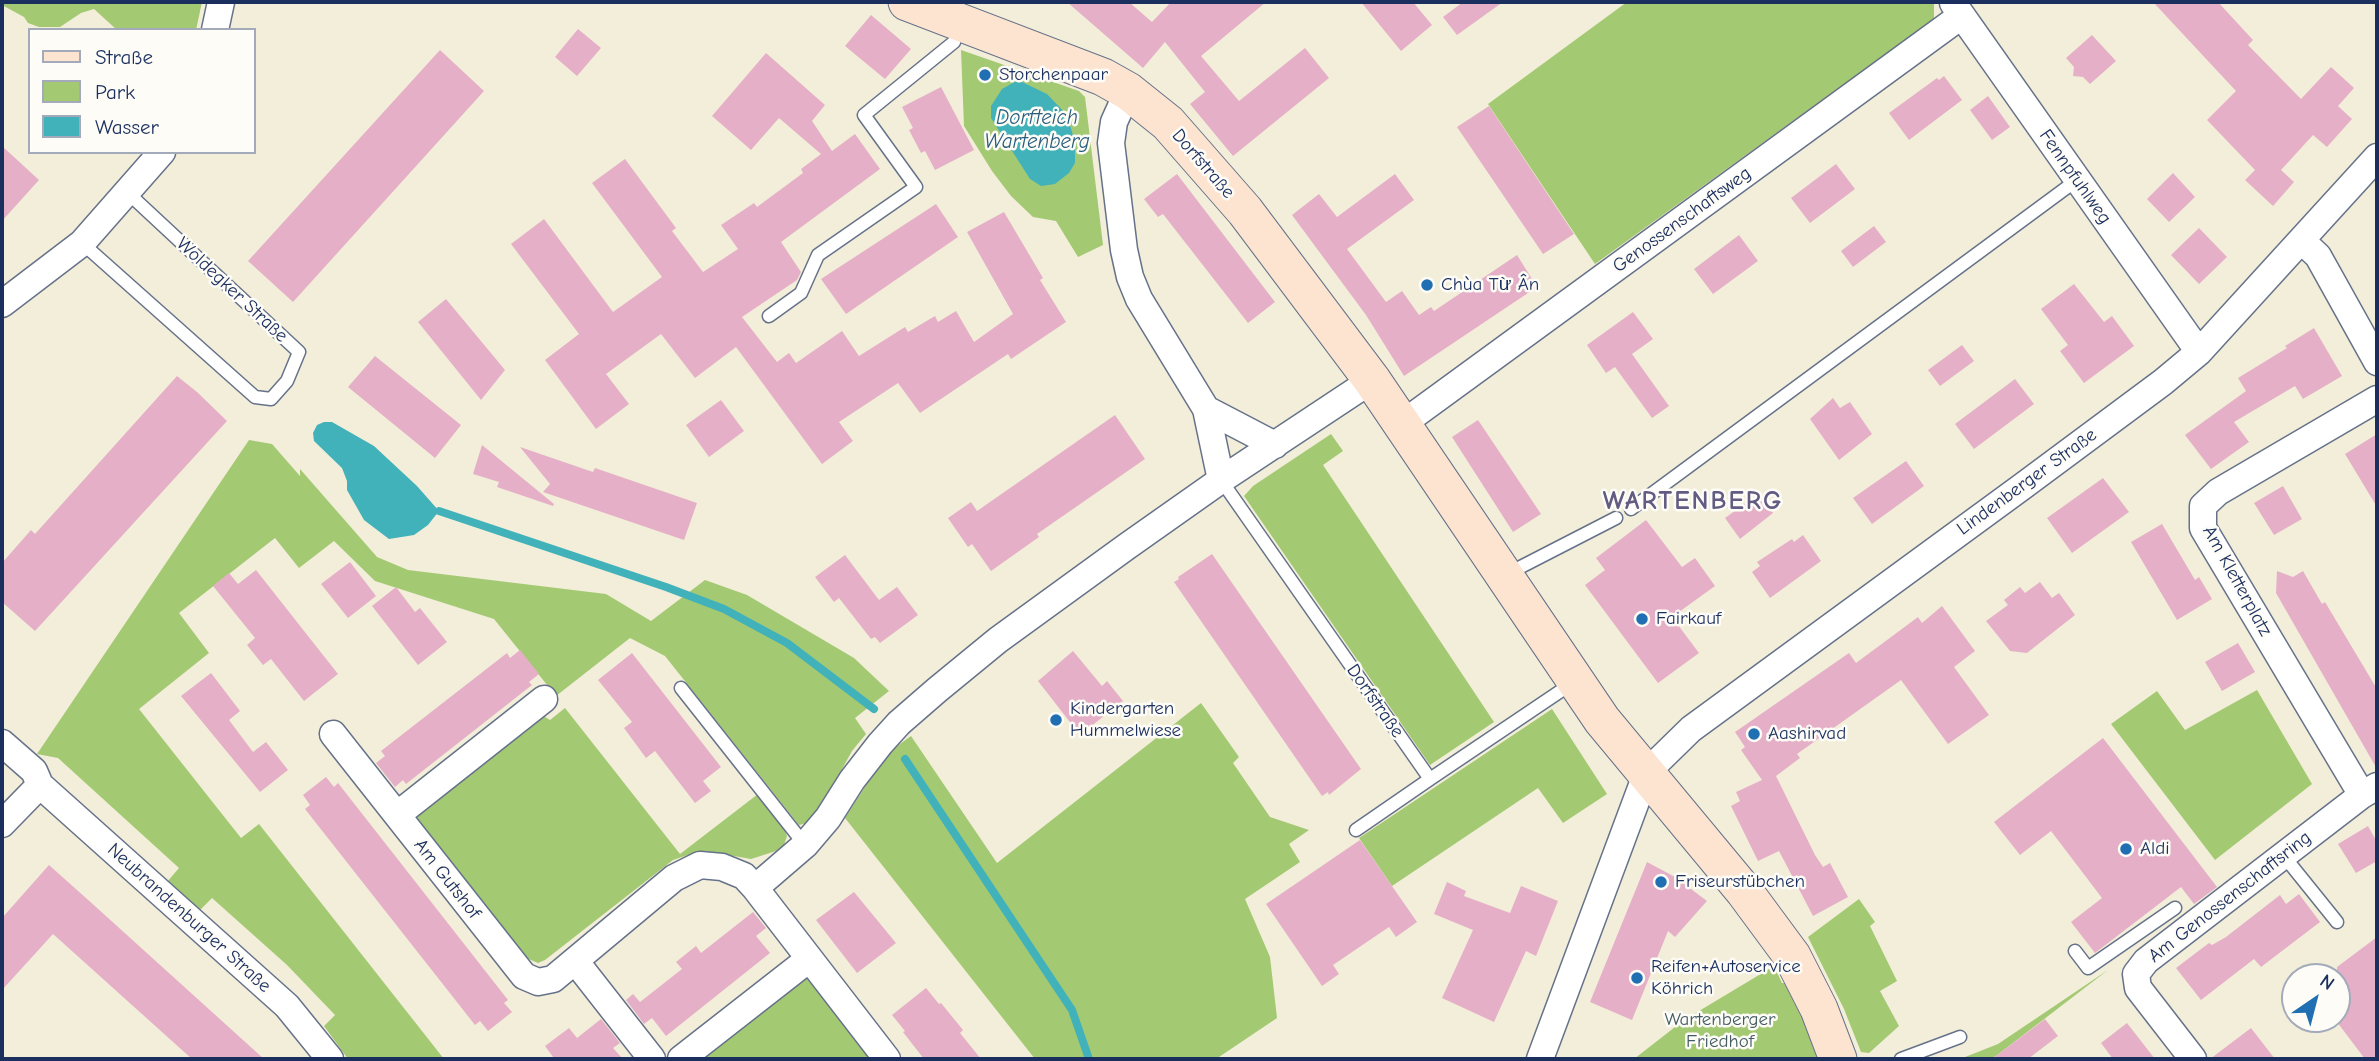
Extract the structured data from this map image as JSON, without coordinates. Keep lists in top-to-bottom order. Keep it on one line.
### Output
{"streets":{"main road":["Dorfstraße"],"street":["Fennpfuhlweg","Genossenschaftsweg","Lindenberger Straße","Am Kletterplatz","Am Gutshof","Am Genossenschaftsring","Neubrandenburger Straße"],"lane":["Woldegker Straße"]},"crossings":[["Dorfstraße","Genossenschaftsweg"],["Dorfstraße","Lindenberger Straße"],["Fennpfuhlweg","Genossenschaftsweg"],["Fennpfuhlweg","Lindenberger Straße"],["Am Kletterplatz","Am Genossenschaftsring"]],"districts":["WARTENBERG"],"water":["Dorfteich Wartenberg"],"parks":["Wartenberger Friedhof"],"places":["Storchenpaar","Chùa Từ Ân","Fairkauf","Kindergarten Hummelwiese","Aashirvad","Aldi","Friseurstübchen","Reifen+Autoservice Köhrich"],"legend":["Straße","Park","Wasser"],"north":"top right"}
